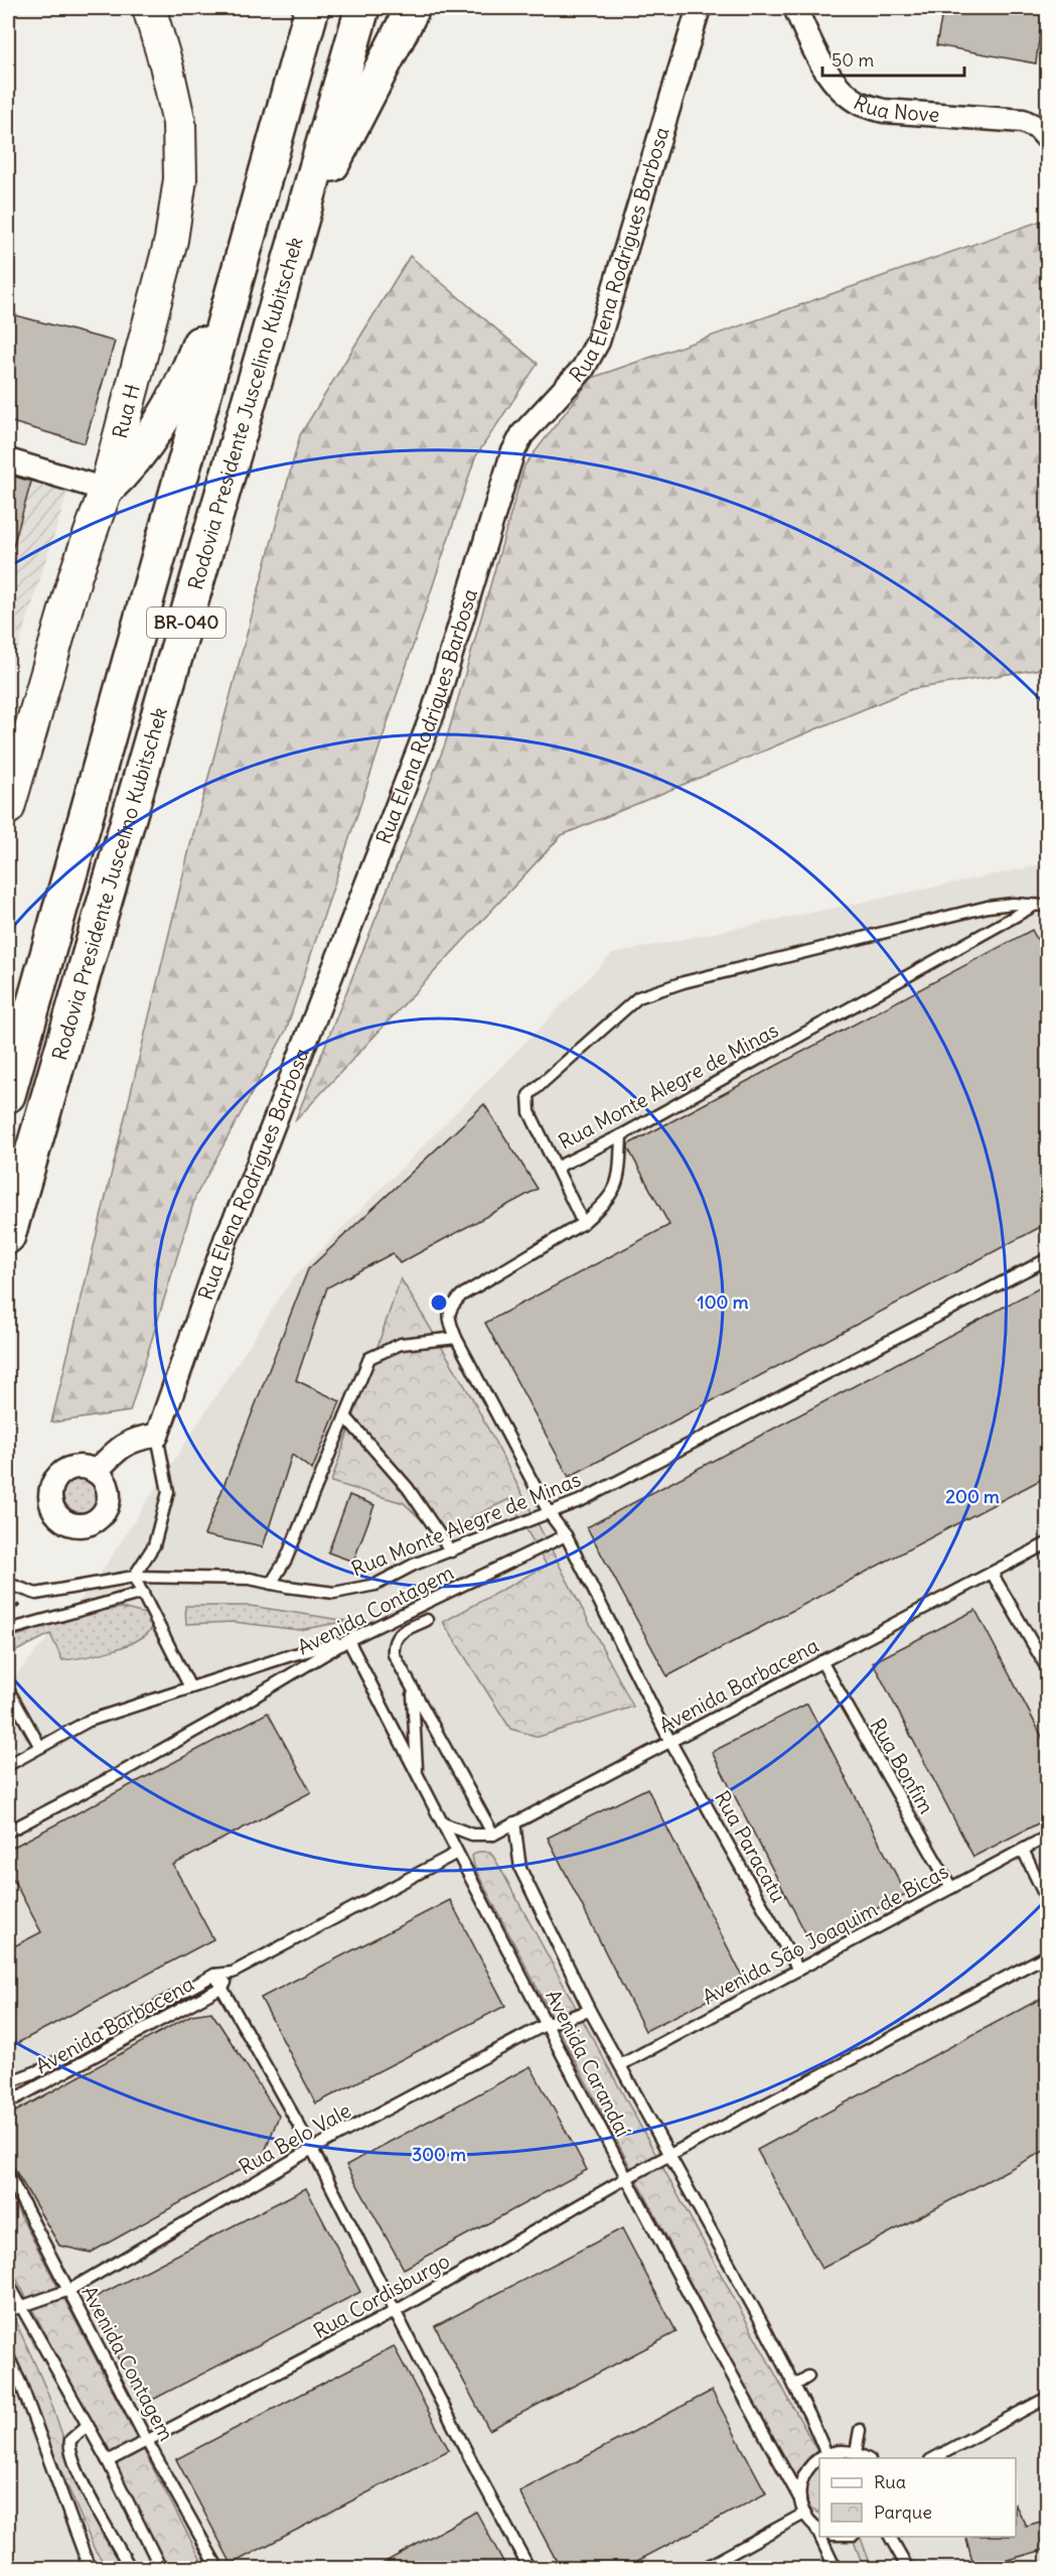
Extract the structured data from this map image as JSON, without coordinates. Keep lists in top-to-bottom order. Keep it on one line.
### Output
{"streets":{"highway":["Rodovia Presidente Juscelino Kubitschek","BR-040"],"main road":["Rua H"],"street":["Rua Nove","Rua Elena Rodrigues Barbosa"],"lane":["Rua Monte Alegre de Minas","Avenida Contagem","Avenida Barbacena","Rua Bonfim","Rua Paracatu","Avenida São Joaquim de Bicas","Avenida Carandaí","Rua Belo Vale","Rua Cordisburgo"]},"crossings":[["Rua Monte Alegre de Minas","Avenida Contagem"],["Avenida Contagem","Rua Paracatu"],["Avenida Contagem","Avenida Carandaí"],["Avenida Contagem","Rua Belo Vale"],["Avenida Contagem","Rua Cordisburgo"],["Avenida Barbacena","Rua Bonfim"],["Avenida Barbacena","Rua Paracatu"],["Avenida Barbacena","Avenida Carandaí"],["Rua Bonfim","Avenida São Joaquim de Bicas"],["Rua Paracatu","Avenida São Joaquim de Bicas"],["Avenida São Joaquim de Bicas","Avenida Carandaí"],["Avenida Carandaí","Rua Belo Vale"],["Avenida Carandaí","Rua Cordisburgo"]],"legend":["Rua","Parque"],"scale_bar":"50 m","rings":["100 m","200 m","300 m"]}
